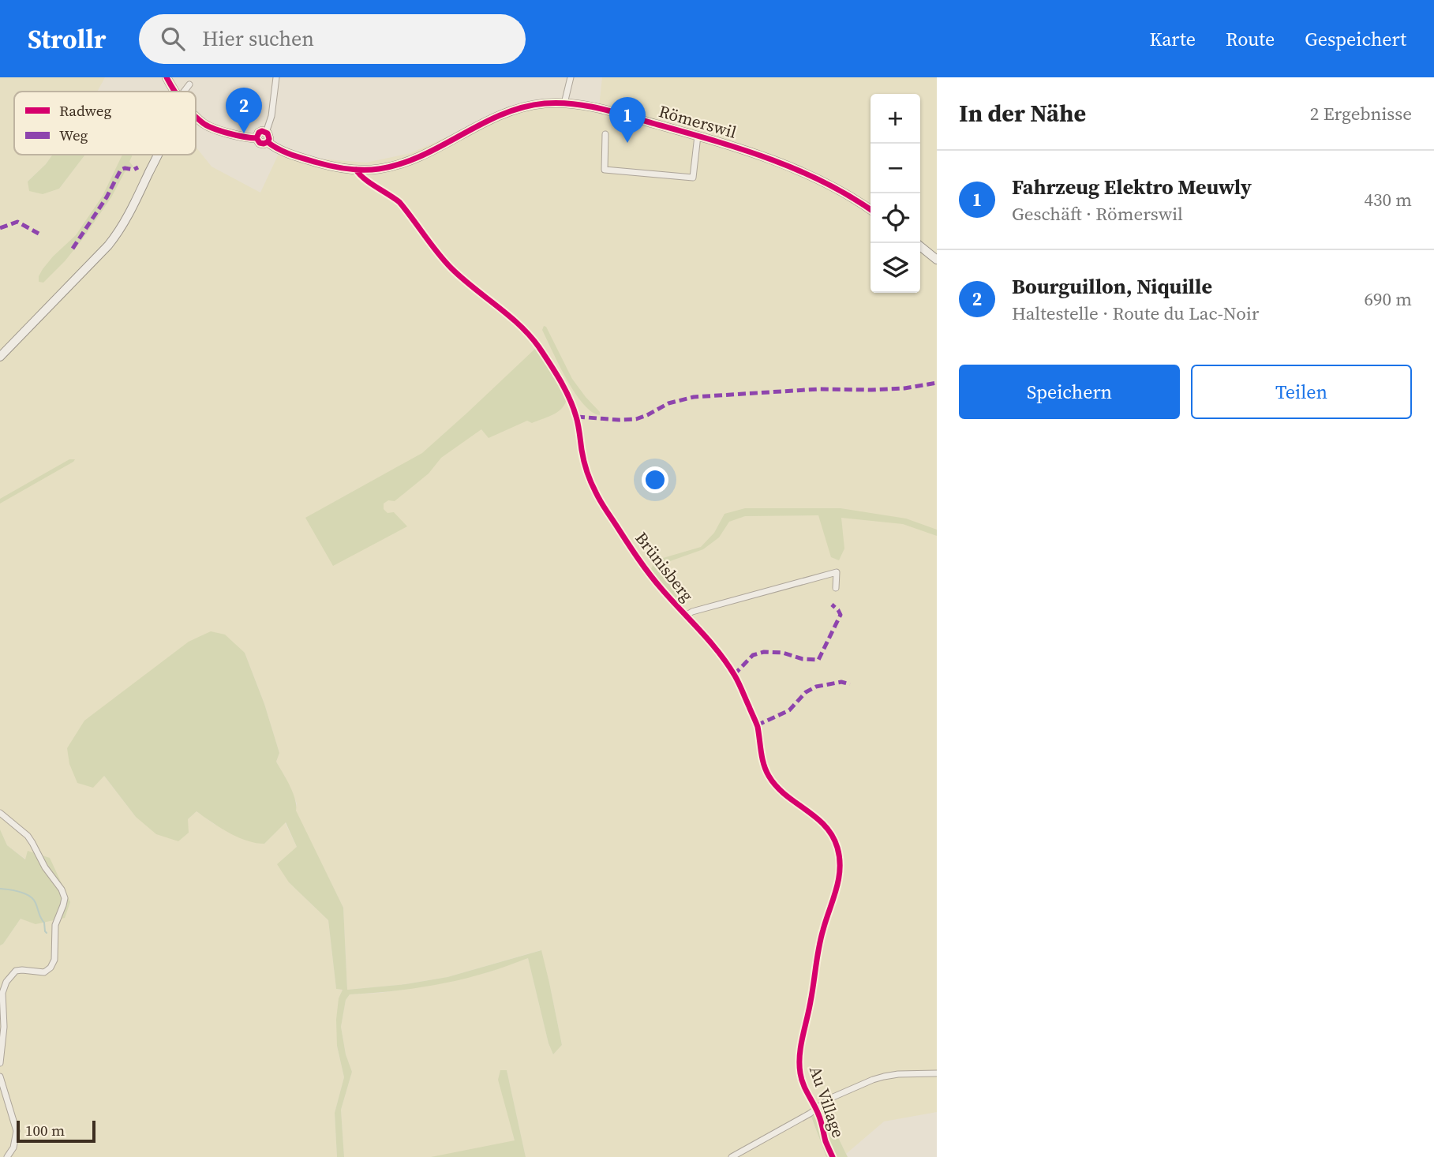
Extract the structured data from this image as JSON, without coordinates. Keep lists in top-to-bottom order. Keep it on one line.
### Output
{"streets":{"main road":["Römerswil"],"street":["Brünisberg","Au Village"]},"crossings":[["Römerswil","Brünisberg"],["Brünisberg","Au Village"]],"legend":["Radweg","Weg"],"scale_bar":"100 m","page":{"header":"Strollr","search":"Hier suchen","nav":["Karte","Route","Gespeichert"],"heading":["In der Nähe","2 Ergebnisse"],"pins":["2","1"],"map_buttons":["+","−"],"list":[{"mark":"1","name":"Fahrzeug Elektro Meuwly","note":"Geschäft · Römerswil","value":"430 m"},{"mark":"2","name":"Bourguillon, Niquille","note":"Haltestelle · Route du Lac-Noir","value":"690 m"}],"buttons":["Speichern","Teilen"],"scale":"100 m"}}
